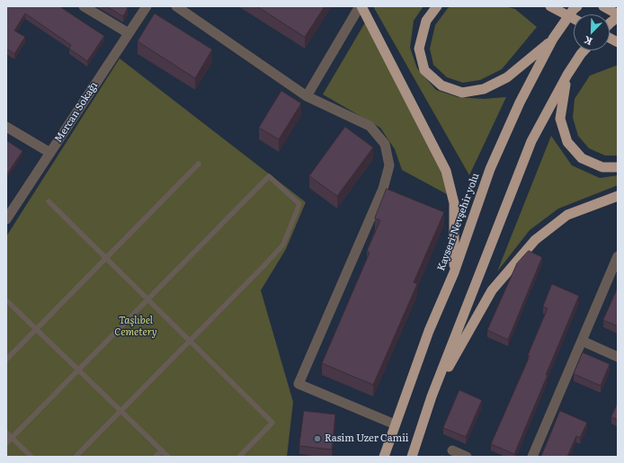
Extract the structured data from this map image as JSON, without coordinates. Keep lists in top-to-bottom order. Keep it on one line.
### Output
{"streets":{"highway":["Kayseri-Nevşehir yolu"],"street":["Mercan Sokağı"]},"parks":["Taşlıbel Cemetery"],"places":["Rasim Uzer Camii"],"north":"bottom left"}
